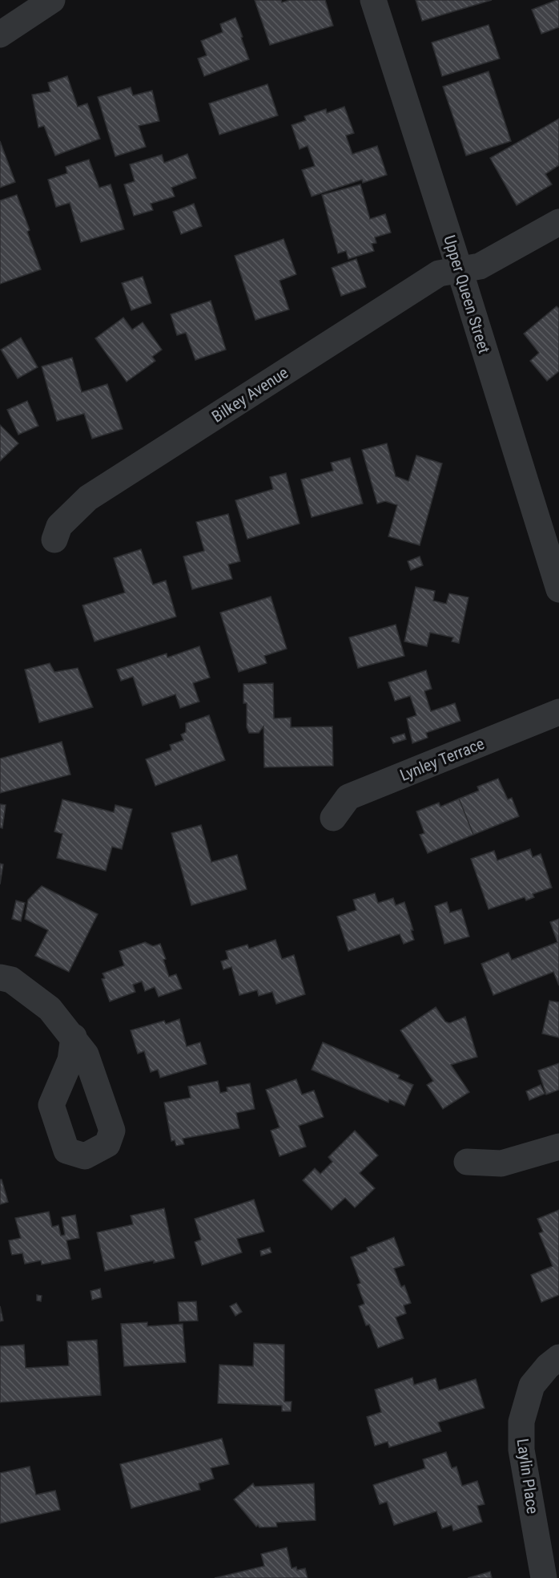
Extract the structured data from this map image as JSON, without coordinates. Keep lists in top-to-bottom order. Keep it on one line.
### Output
{"streets":{"street":["Upper Queen Street","Bilkey Avenue","Lynley Terrace","Laylin Place"]},"crossings":[["Upper Queen Street","Bilkey Avenue"]]}
